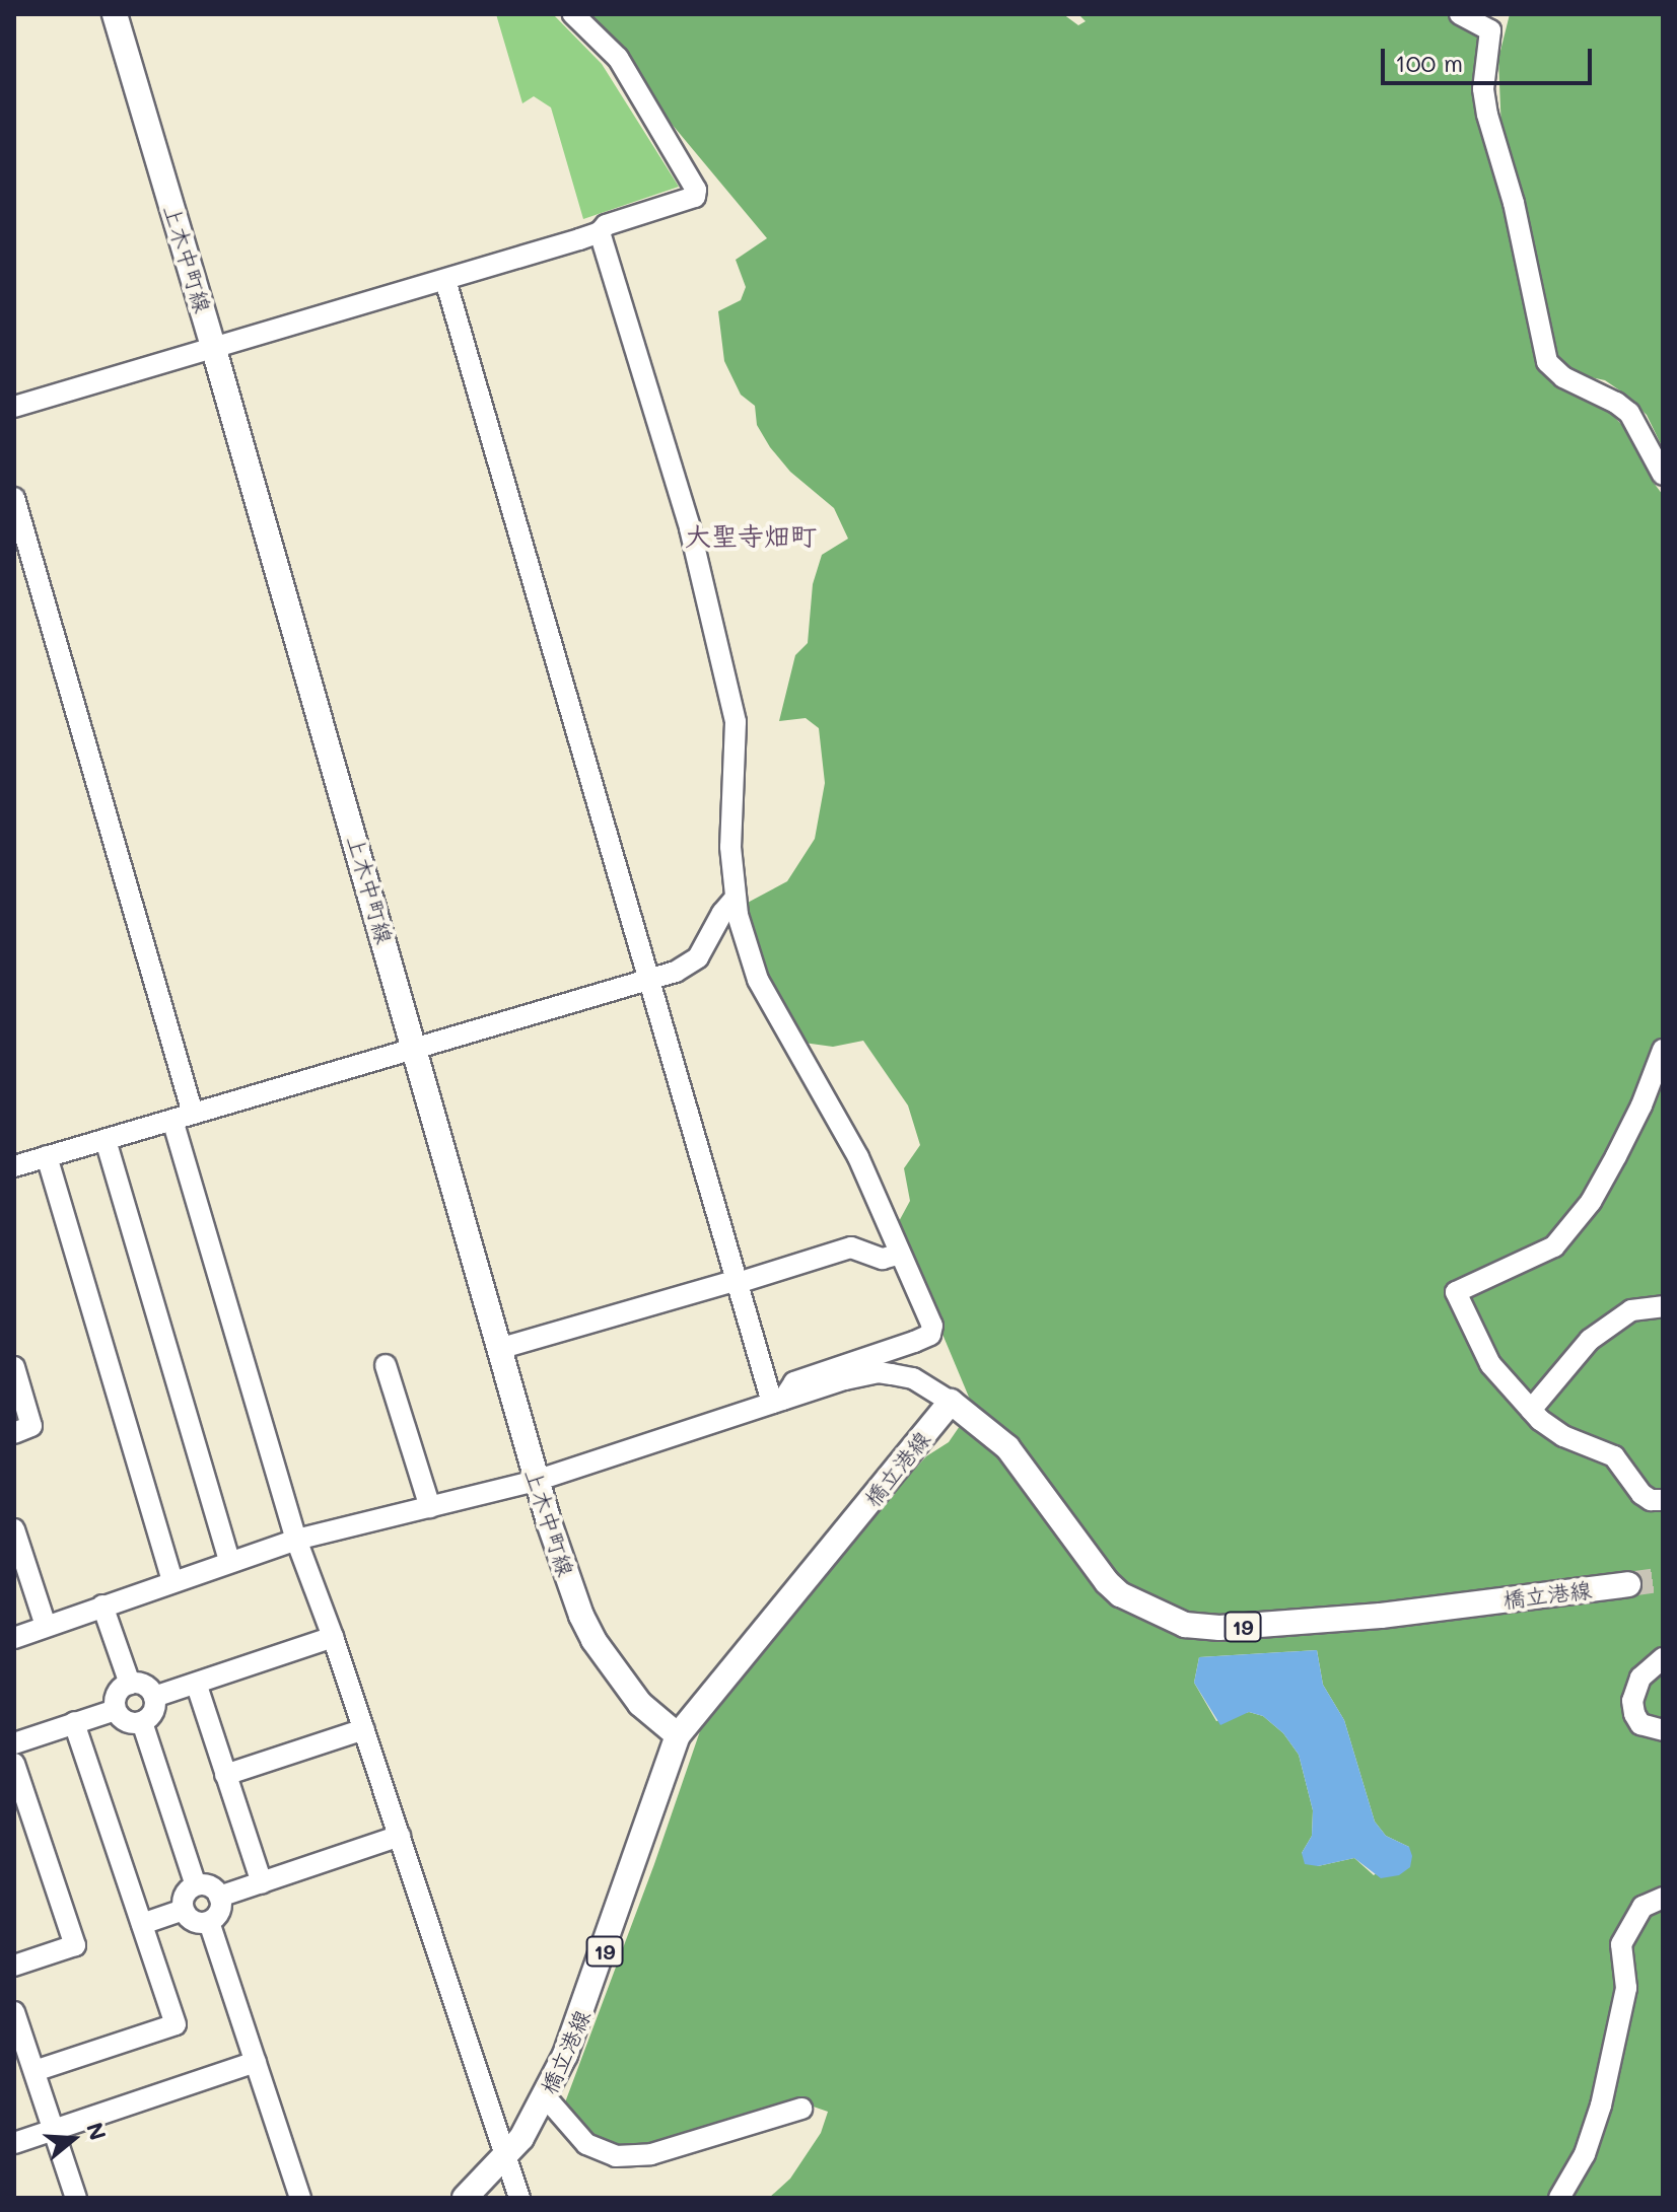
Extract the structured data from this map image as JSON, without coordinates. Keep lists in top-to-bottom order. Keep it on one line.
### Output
{"streets":{"main road":["上木中町線","橋立港線","19"]},"crossings":[["上木中町線","橋立港線"]],"districts":["大聖寺畑町"],"scale_bar":"100 m","north":"right"}
